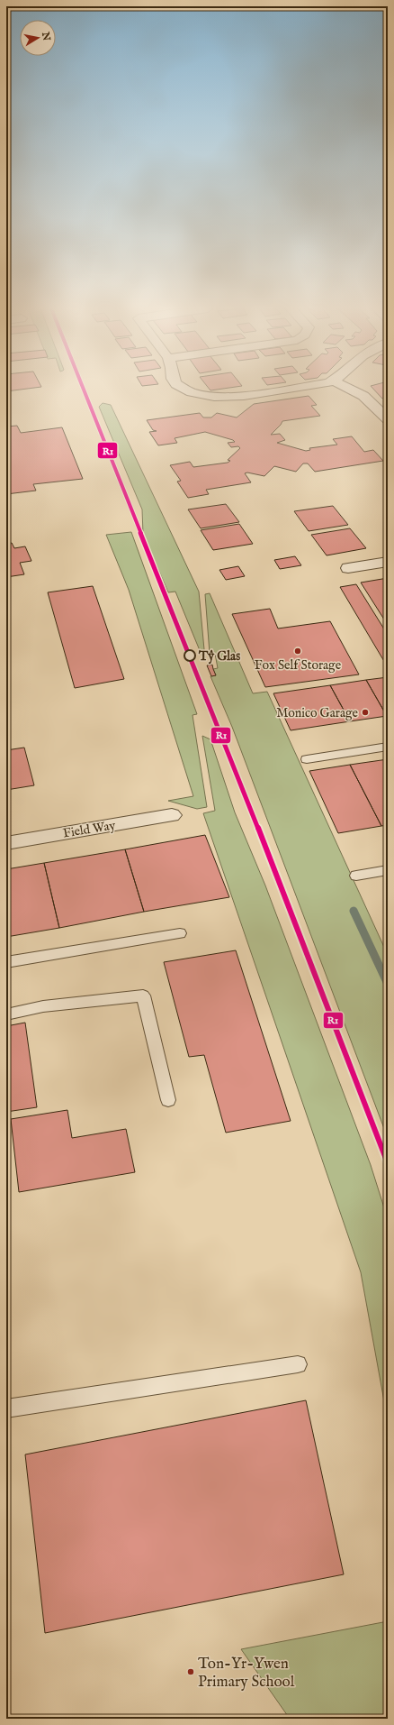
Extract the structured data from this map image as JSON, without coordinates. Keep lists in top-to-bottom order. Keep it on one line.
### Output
{"streets":{"street":["Field Way"]},"places":["Fox Self Storage","Tŷ Glas","Monico Garage","Ton-Yr-Ywen Primary School"],"lines":["transit line R1"],"north":"right"}
